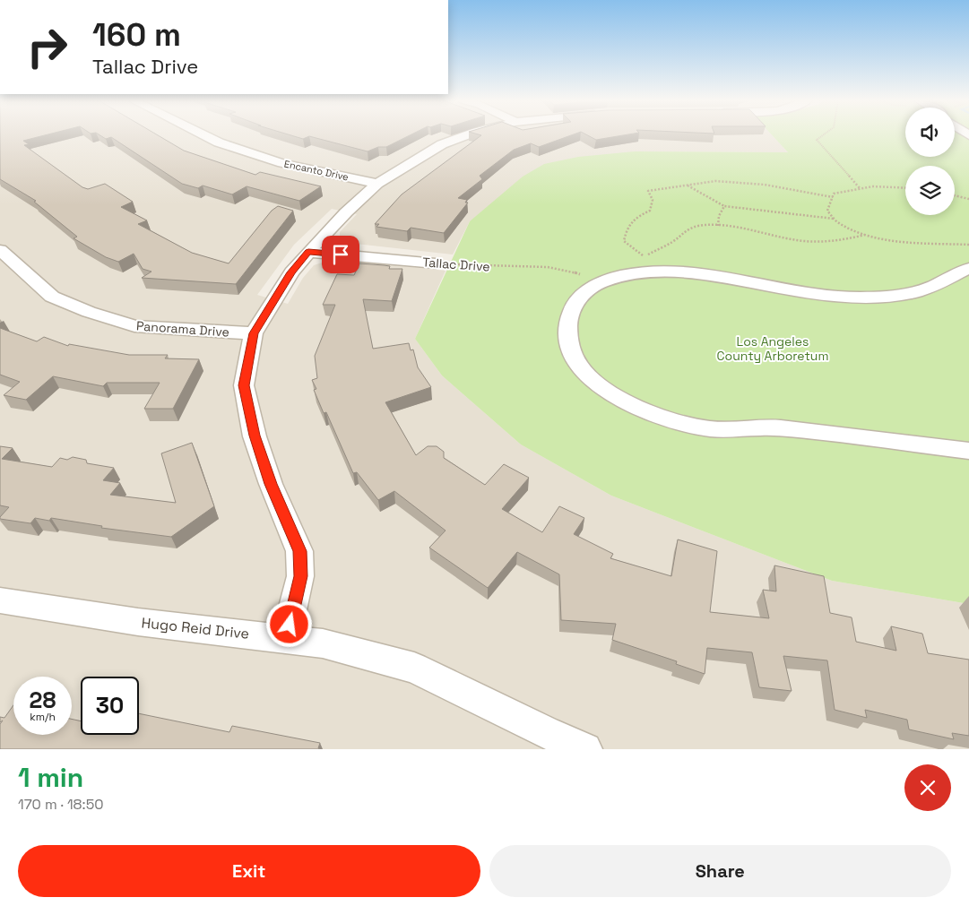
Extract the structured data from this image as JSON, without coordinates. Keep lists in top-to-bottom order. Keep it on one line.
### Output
{"streets":{"street":["Encanto Drive","Tallac Drive","Panorama Drive","Hugo Reid Drive"]},"parks":["Los Angeles County Arboretum"],"page":{"turn":["160 m","Tallac Drive"],"speed":"28 km/h","limit":"30","heading":["1 min","170 m · 18:50"],"buttons":["Exit","Share"]}}
